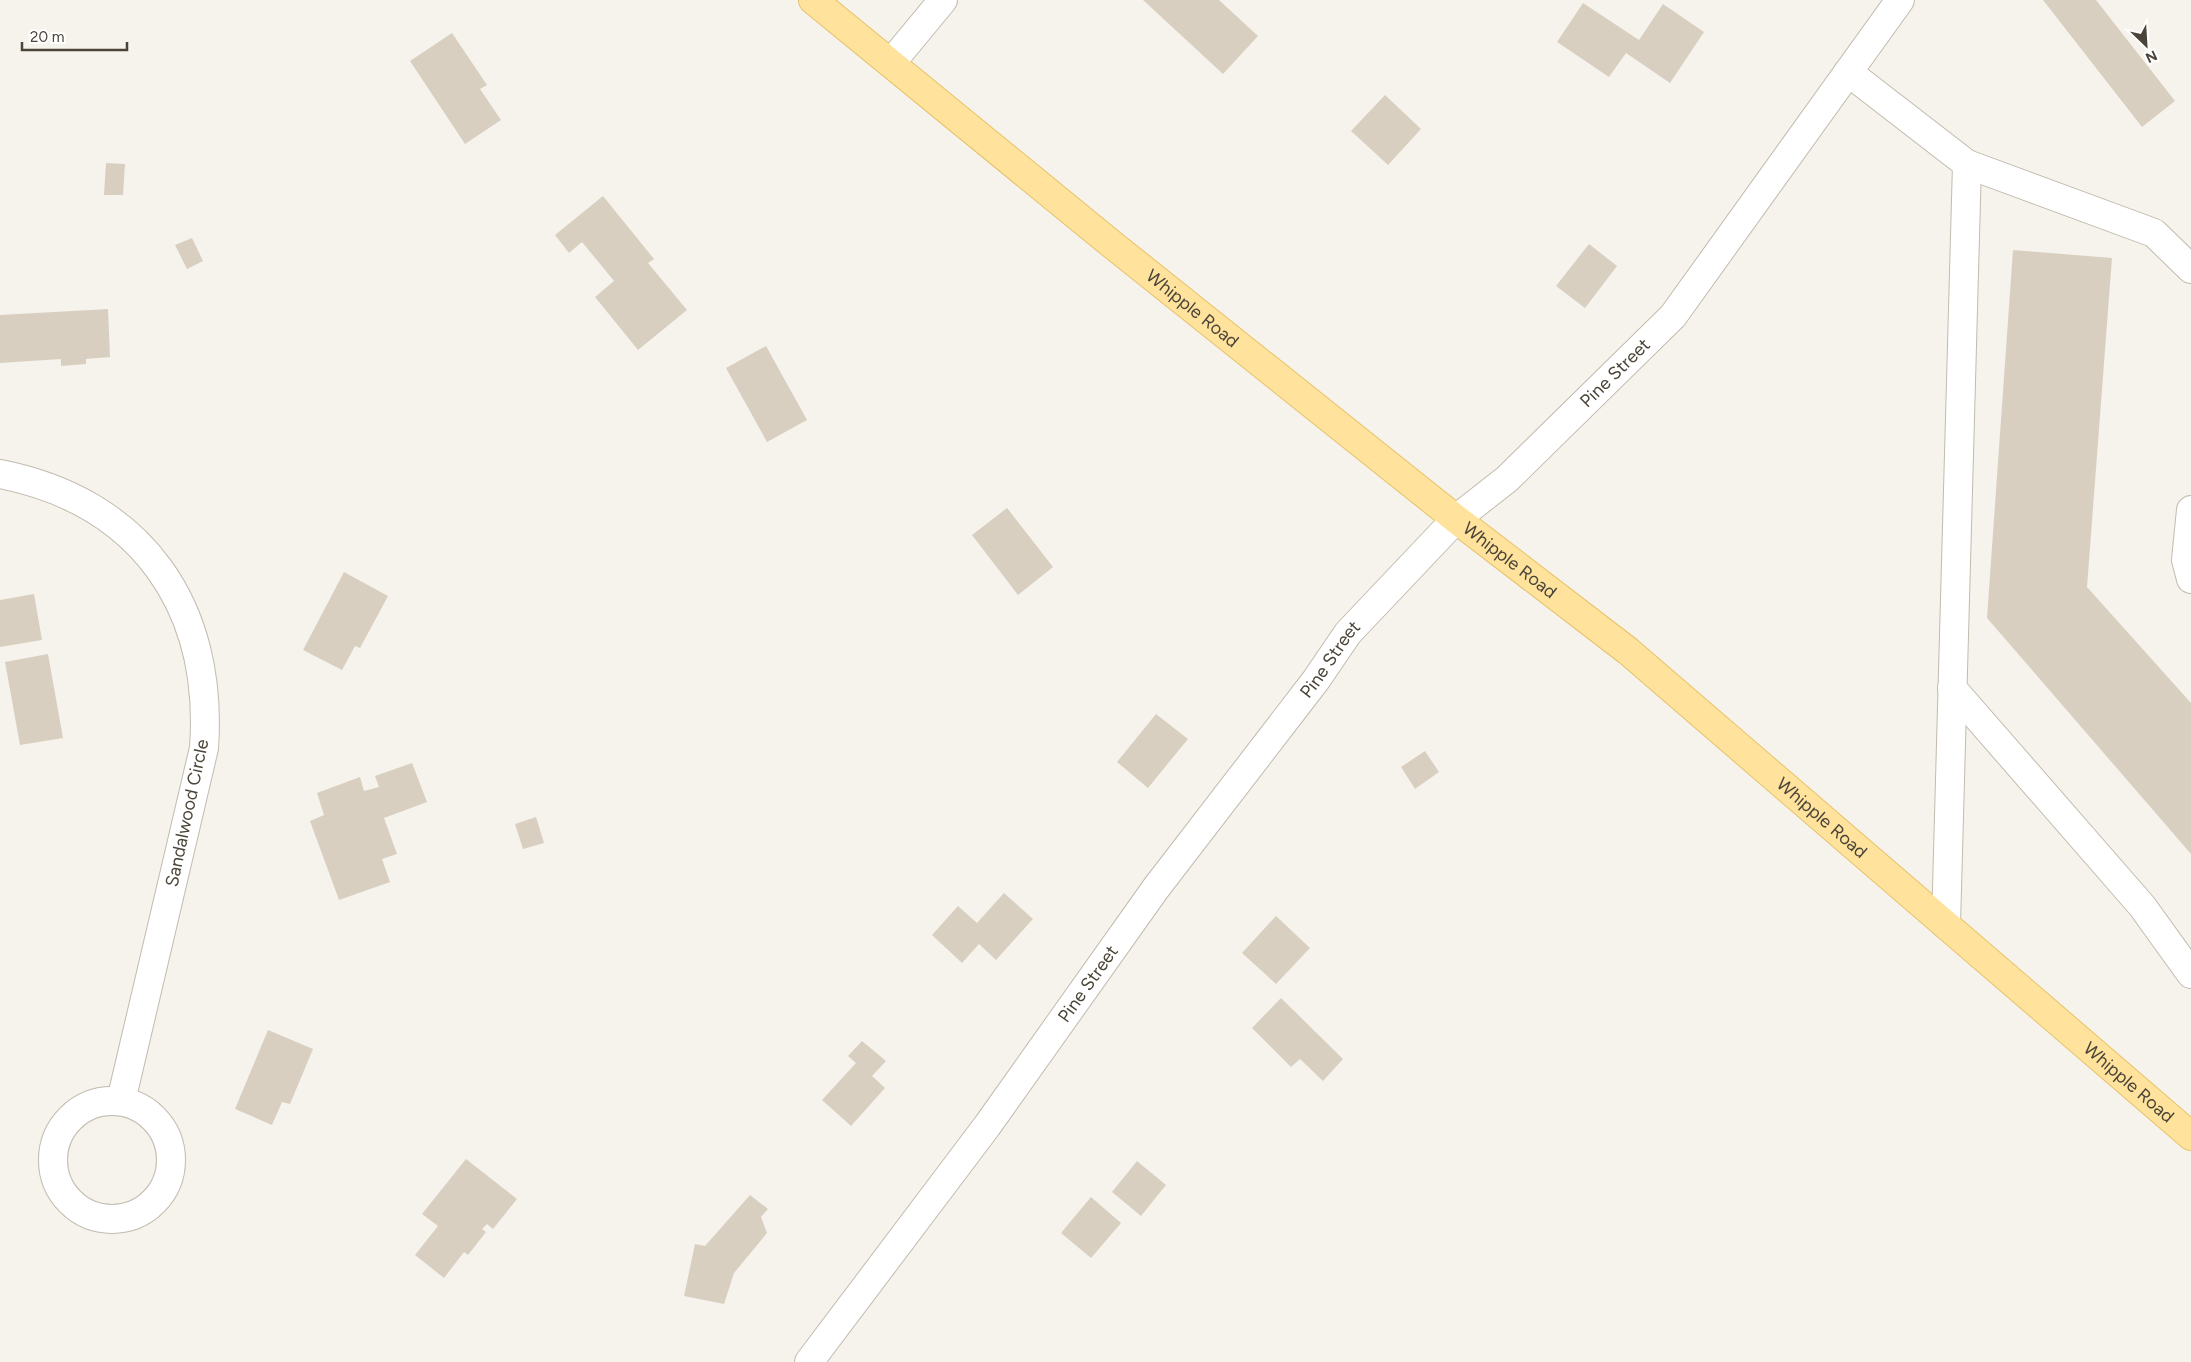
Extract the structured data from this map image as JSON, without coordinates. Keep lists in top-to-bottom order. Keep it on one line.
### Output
{"streets":{"main road":["Whipple Road"],"street":["Pine Street","Sandalwood Circle"]},"crossings":[["Whipple Road","Pine Street"]],"scale_bar":"20 m","north":"bottom right"}
